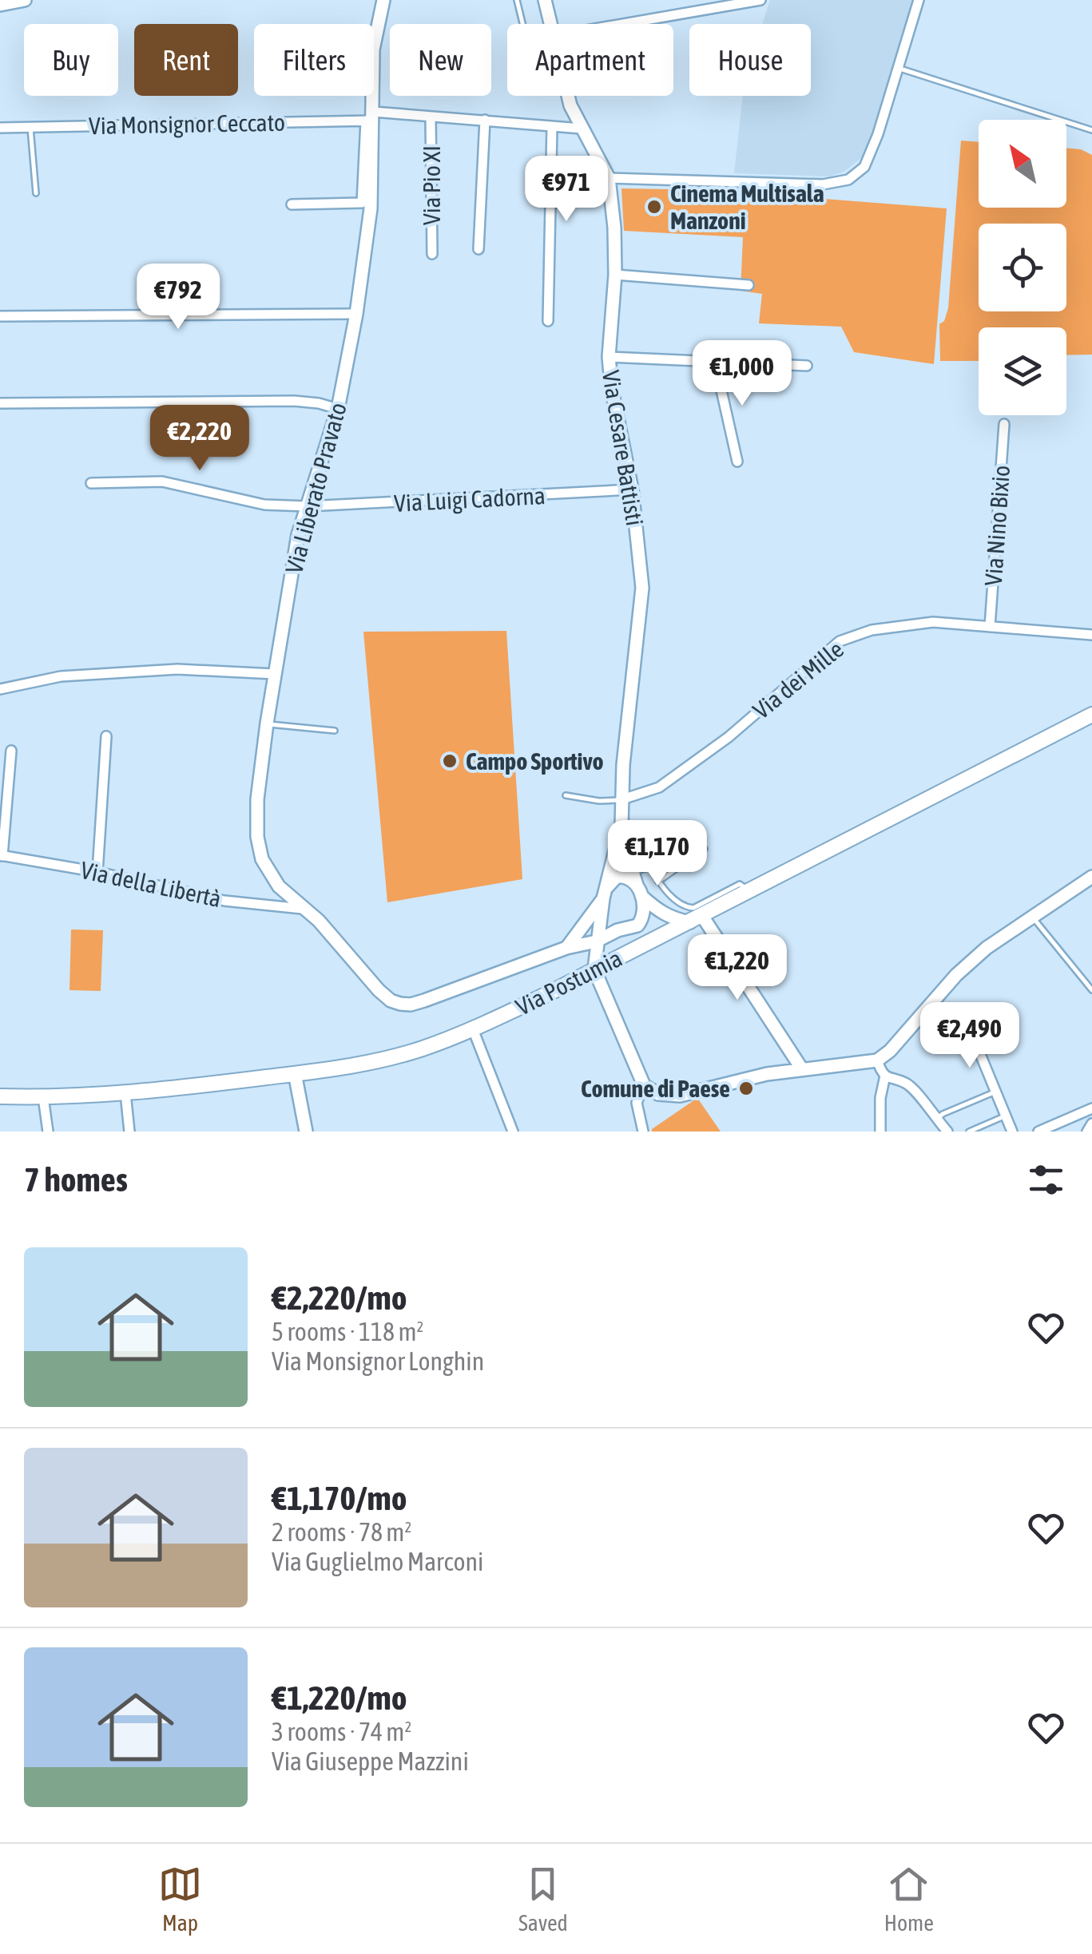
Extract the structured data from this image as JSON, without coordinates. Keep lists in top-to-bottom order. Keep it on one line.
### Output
{"streets":{"main road":["Via Postumia"],"street":["Via Monsignor Ceccato","Via Pio XI","Via Cesare Battisti","Via Liberato Pravato","Via Luigi Cadorna","Via Nino Bixio","Via dei Mille","Via della Libertà"]},"crossings":[["Via Monsignor Ceccato","Via Pio XI"],["Via Monsignor Ceccato","Via Cesare Battisti"],["Via Monsignor Ceccato","Via Liberato Pravato"],["Via Cesare Battisti","Via Luigi Cadorna"],["Via Cesare Battisti","Via dei Mille"],["Via Liberato Pravato","Via Luigi Cadorna"],["Via Liberato Pravato","Via della Libertà"],["Via Nino Bixio","Via dei Mille"]],"places":["Cinema Multisala Manzoni","Campo Sportivo","Comune di Paese"],"north":"top left","page":{"chip":["Buy","Rent","Filters","New","Apartment","House"],"price":["€971","€792","€1,000","€2,220","€1,170","€1,220","€2,490"],"heading":"7 homes","list":[{"name":"€2,220/mo","note":"5 rooms · 118 m² · Via Monsignor Longhin"},{"name":"€1,170/mo","note":"2 rooms · 78 m² · Via Guglielmo Marconi"},{"name":"€1,220/mo","note":"3 rooms · 74 m² · Via Giuseppe Mazzini"}],"tabs":["Map","Saved","Home"]}}
